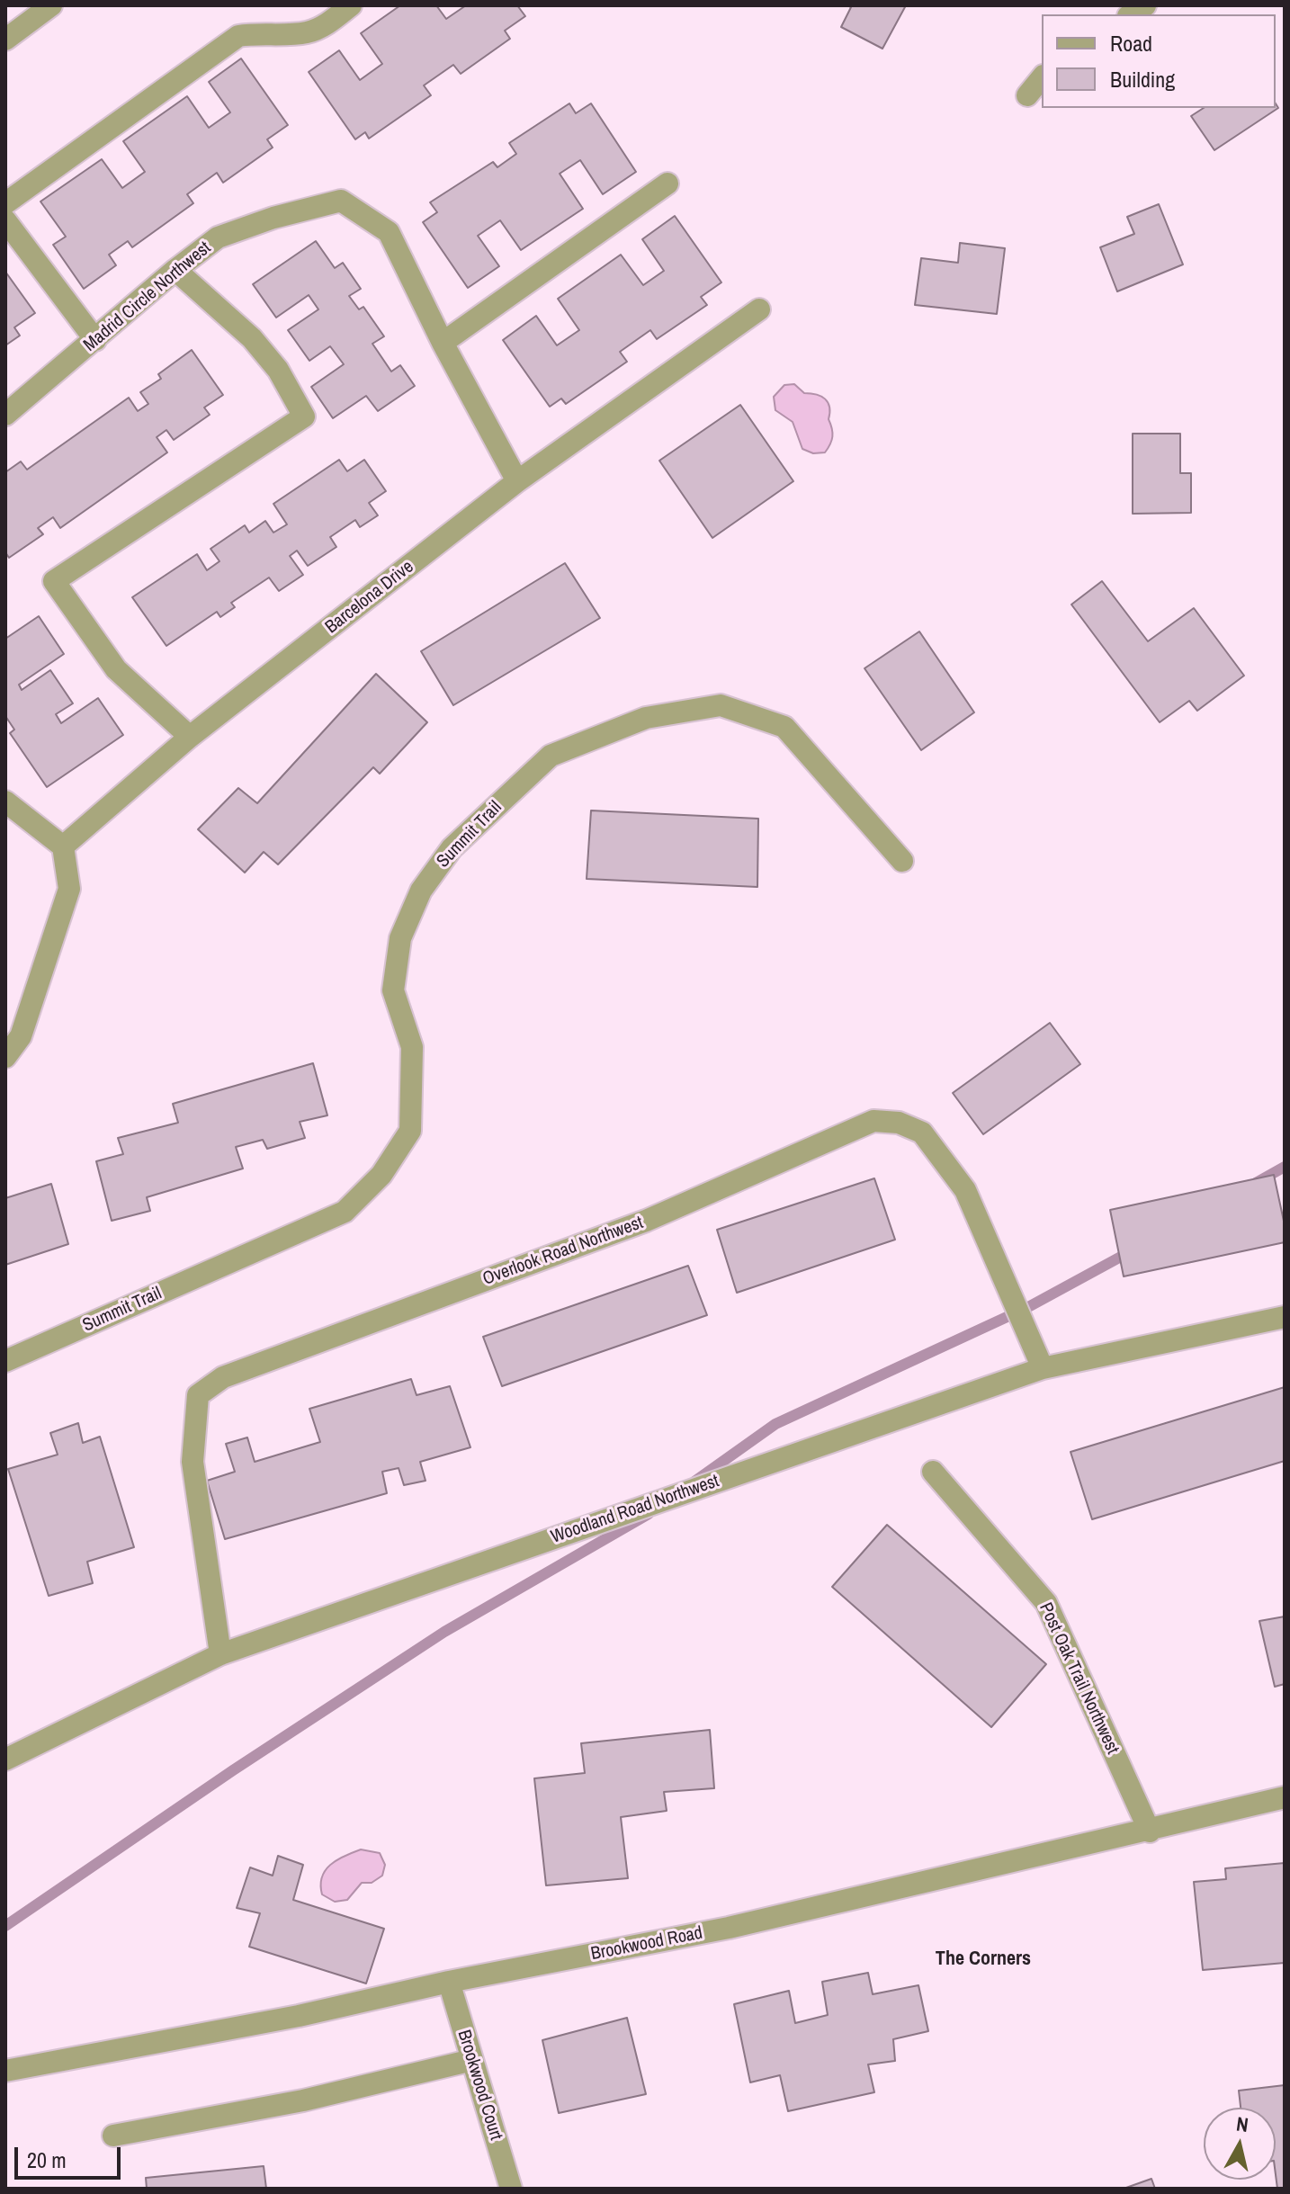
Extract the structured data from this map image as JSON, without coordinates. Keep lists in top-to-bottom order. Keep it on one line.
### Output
{"streets":{"street":["Madrid Circle Northwest","Barcelona Drive","Summit Trail","Overlook Road Northwest","Woodland Road Northwest","Post Oak Trail Northwest","Brookwood Road","Brookwood Court"]},"crossings":[["Overlook Road Northwest","Woodland Road Northwest"],["Post Oak Trail Northwest","Brookwood Road"],["Brookwood Road","Brookwood Court"]],"districts":["The Corners"],"legend":["Road","Building"],"scale_bar":"20 m","north":"top"}
